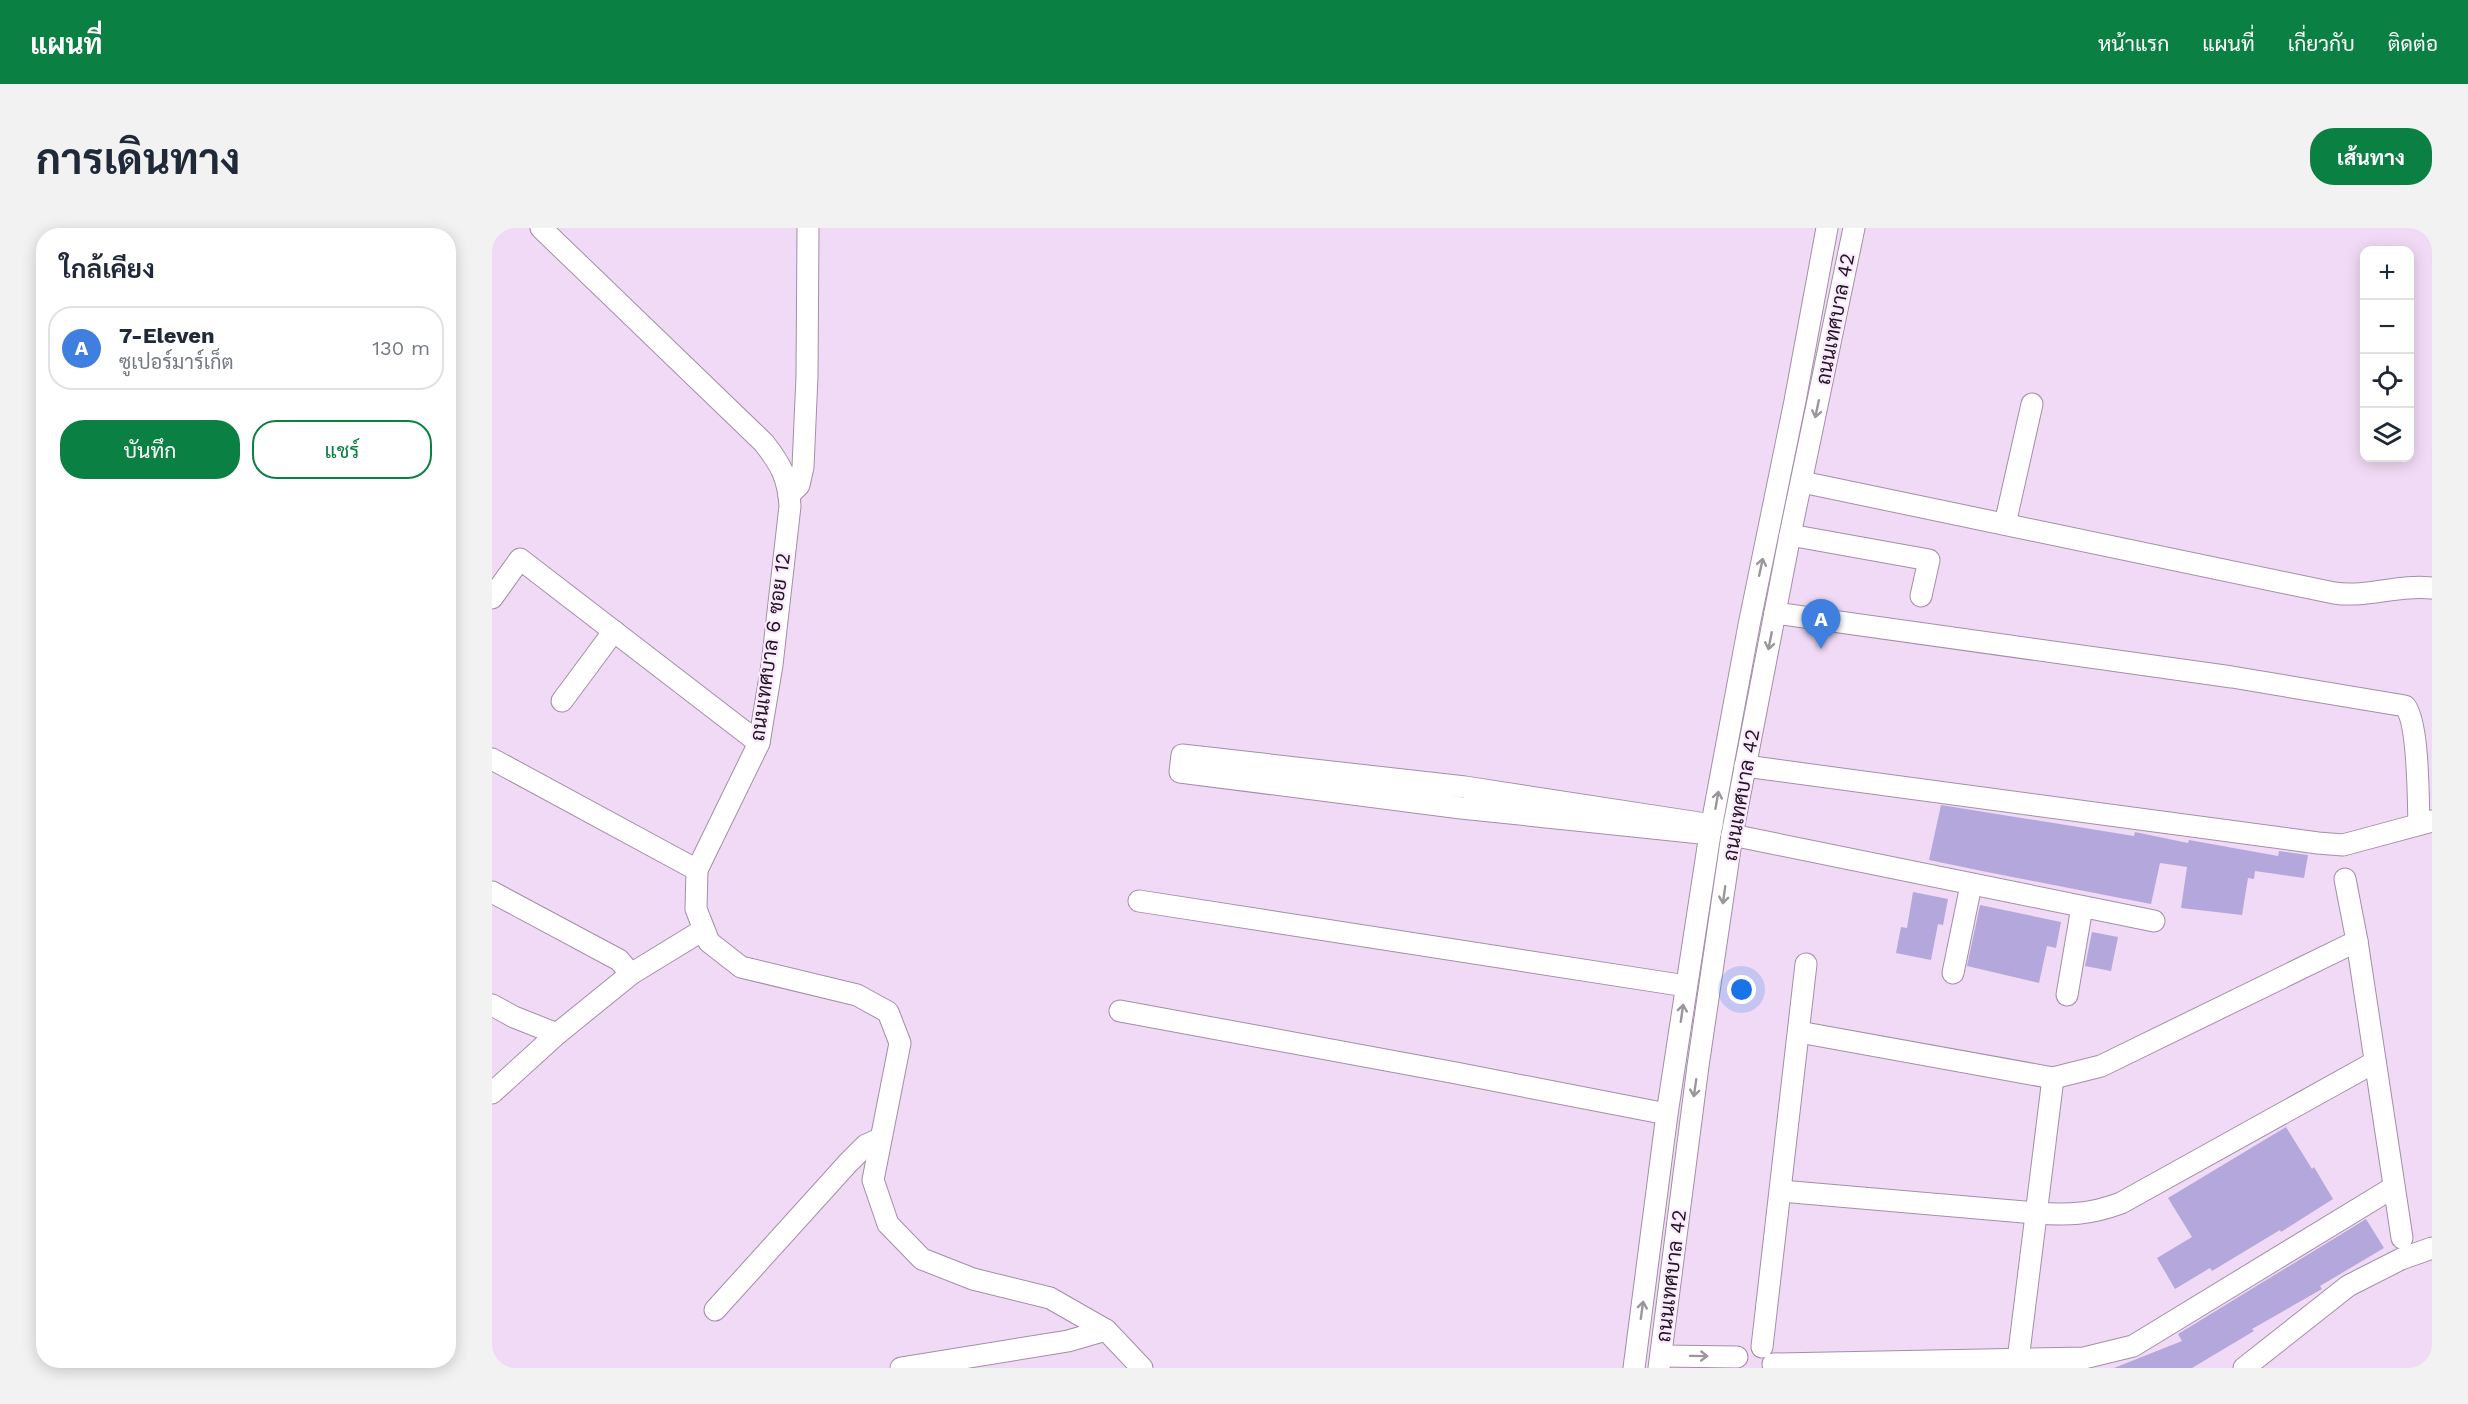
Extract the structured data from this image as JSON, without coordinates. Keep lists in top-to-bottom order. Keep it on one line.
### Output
{"streets":{"street":["ถนนเทศบาล 42","ถนนเทศบาล 6 ซอย 12"]},"page":{"header":"แผนที่","nav":["หน้าแรก","แผนที่","เกี่ยวกับ","ติดต่อ"],"buttons":["เส้นทาง",["บันทึก","แชร์"]],"title":"การเดินทาง","heading":"ใกล้เคียง","map_buttons":["+","−"],"list":[{"mark":"A","name":"7-Eleven","note":"ซูเปอร์มาร์เก็ต","value":"130 m"}],"pins":"A"}}
